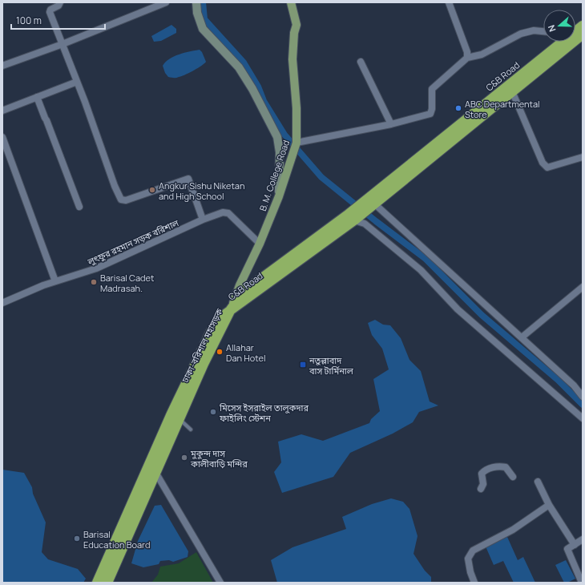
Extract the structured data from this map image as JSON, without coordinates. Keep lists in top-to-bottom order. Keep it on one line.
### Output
{"streets":{"highway":["C&B Road","ঢাকা-বরিশাল মহাসড়ক"],"main road":["B. M. College Road"],"street":["লুৎফুর রহমান সড়ক বরিশাল"]},"crossings":[["C&B Road","B. M. College Road"],["C&B Road","ঢাকা-বরিশাল মহাসড়ক"],["B. M. College Road","লুৎফুর রহমান সড়ক বরিশাল"],["B. M. College Road","ঢাকা-বরিশাল মহাসড়ক"]],"places":{"other":["ABC Departmental Store","Angkur Sishu Niketan and High School","Barisal Cadet Madrasah.","Allahar Dan Hotel","মিসেস ইসরাইল তালুকদার ফাইলিং স্টেশন","মুকুন্দ দাস কালীবাড়ি মন্দির","Barisal Education Board"],"transit":["নতুল্লাবাদ বাস টার্মিনাল"]},"scale_bar":"100 m","north":"left"}
